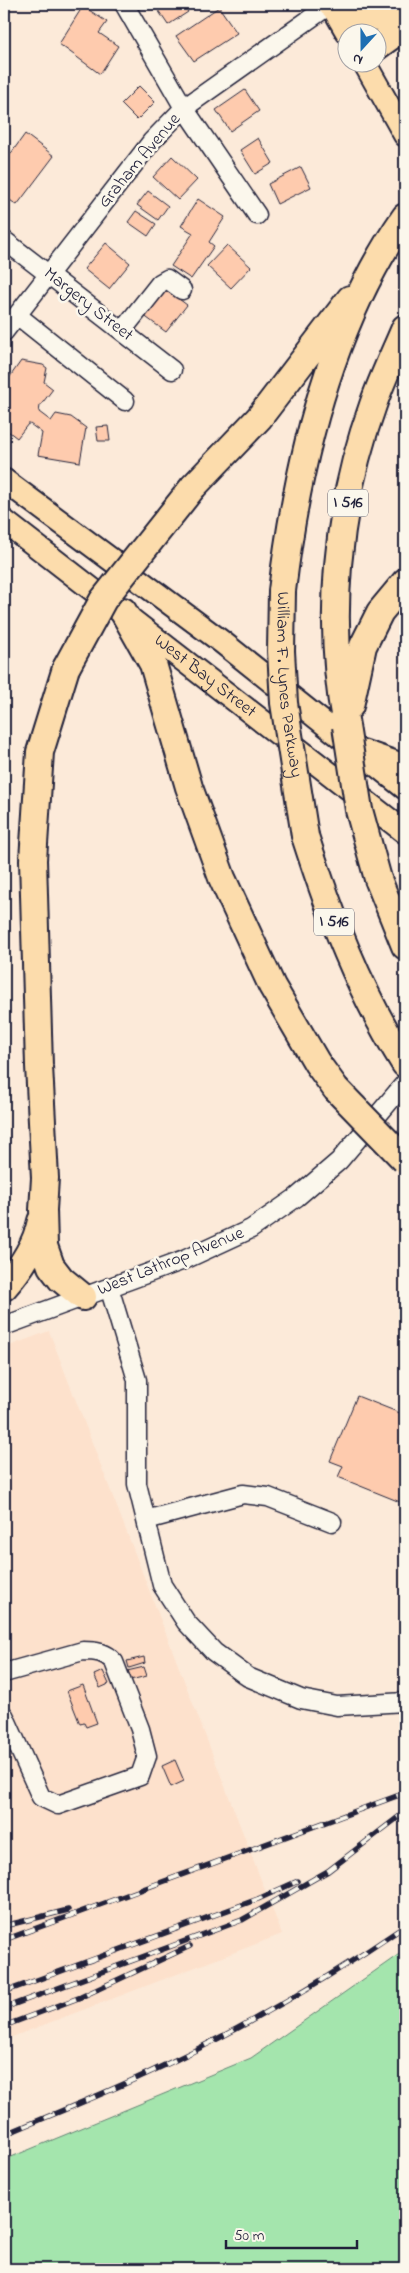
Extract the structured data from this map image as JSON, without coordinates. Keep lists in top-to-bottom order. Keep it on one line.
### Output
{"streets":{"highway":["I 516","William F. Lynes Parkway"],"main road":["West Bay Street"],"street":["Graham Avenue","Margery Street","West Lathrop Avenue"]},"crossings":[["Graham Avenue","Margery Street"]],"scale_bar":"50 m","north":"bottom"}
